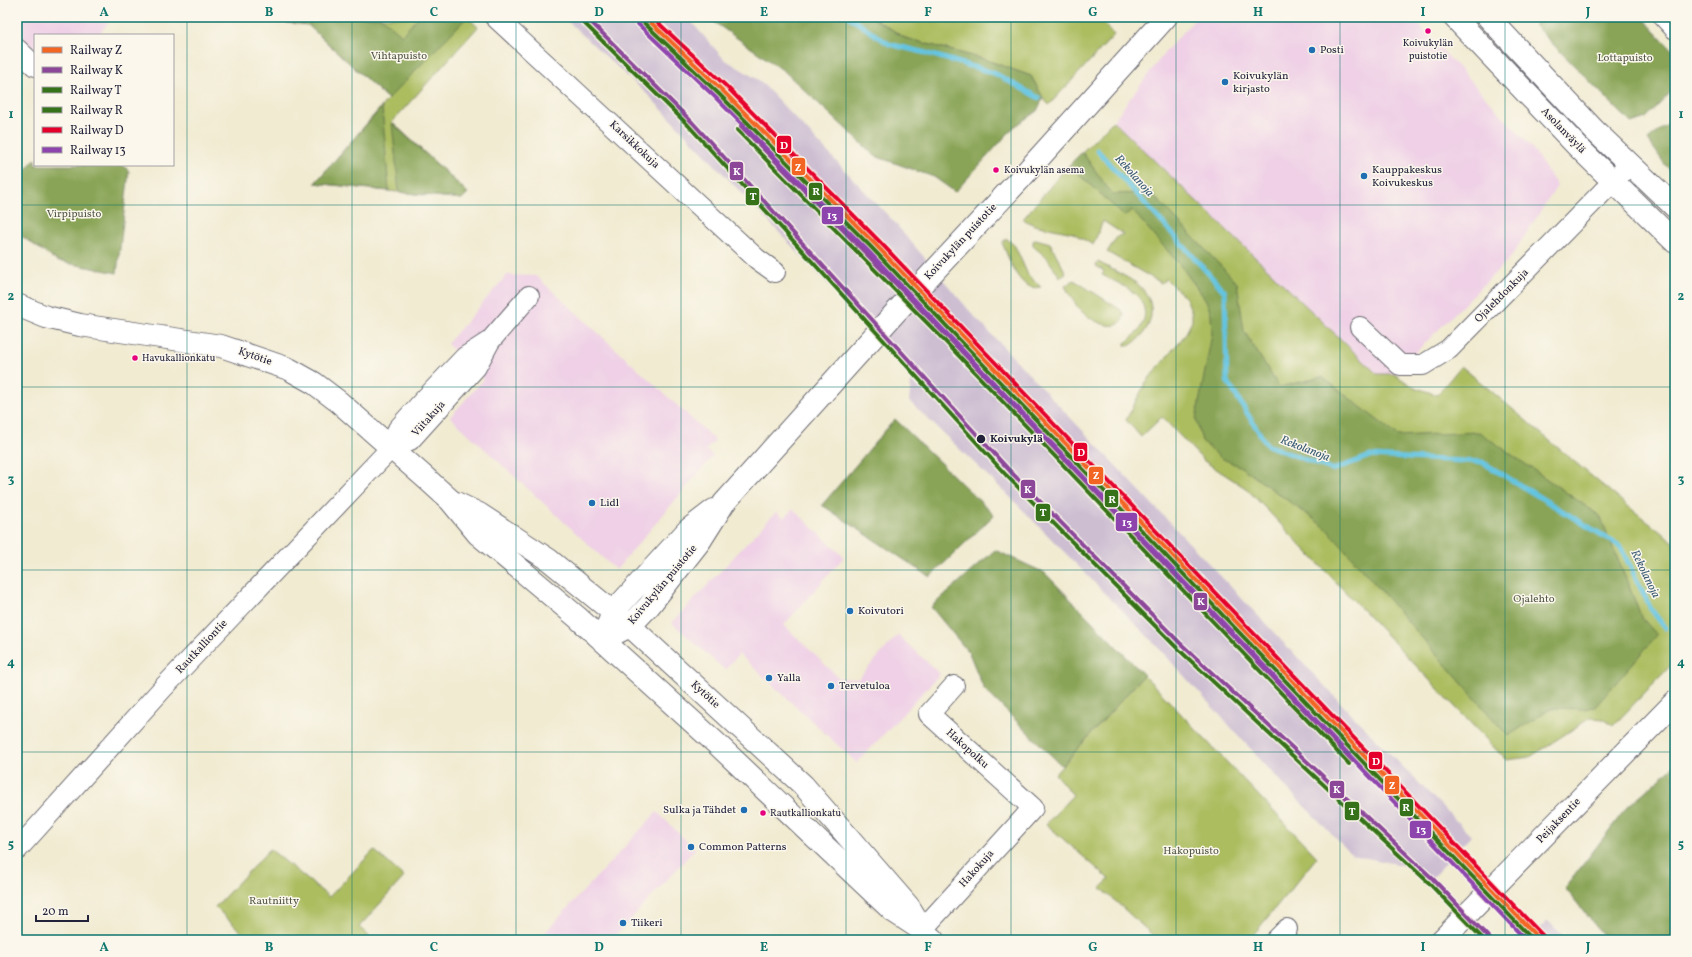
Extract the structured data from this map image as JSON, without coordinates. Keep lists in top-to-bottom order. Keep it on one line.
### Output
{"streets":{"street":["Asolanväylä","Karsikkokuja","Koivukylän puistotie","Ojalehdonkuja","Kytötie","Viitakuja","Rautkalliontie","Hakopolku","Peijaksentie","Hakokuja"]},"crossings":[["Asolanväylä","Ojalehdonkuja"],["Koivukylän puistotie","Kytötie"],["Kytötie","Viitakuja"],["Kytötie","Rautkalliontie"],["Kytötie","Hakokuja"],["Viitakuja","Rautkalliontie"],["Hakopolku","Hakokuja"]],"water":["Rekolanoja"],"parks":["Vihtapuisto","Lottapuisto","Virpipuisto","Ojalehto","Hakopuisto","Rautniitty"],"places":["Koivukylän puistotie","Posti","Koivukylän kirjasto","Koivukylän asema","Kauppakeskus Koivukeskus","Havukallionkatu","Koivukylä","Lidl","Koivutori","Yalla","Tervetuloa","Sulka ja Tähdet","Rautkallionkatu","Common Patterns","Tiikeri"],"lines":["rail line Z","rail line K","rail line D","rail line T","rail line R","rail line 13"],"legend":["Railway Z","Railway K","Railway T","Railway R","Railway D","Railway 13"],"scale_bar":"20 m","grid":{"columns":["A","B","C","D","E","F","G","H","I","J"],"rows":["1","2","3","4","5"]}}
